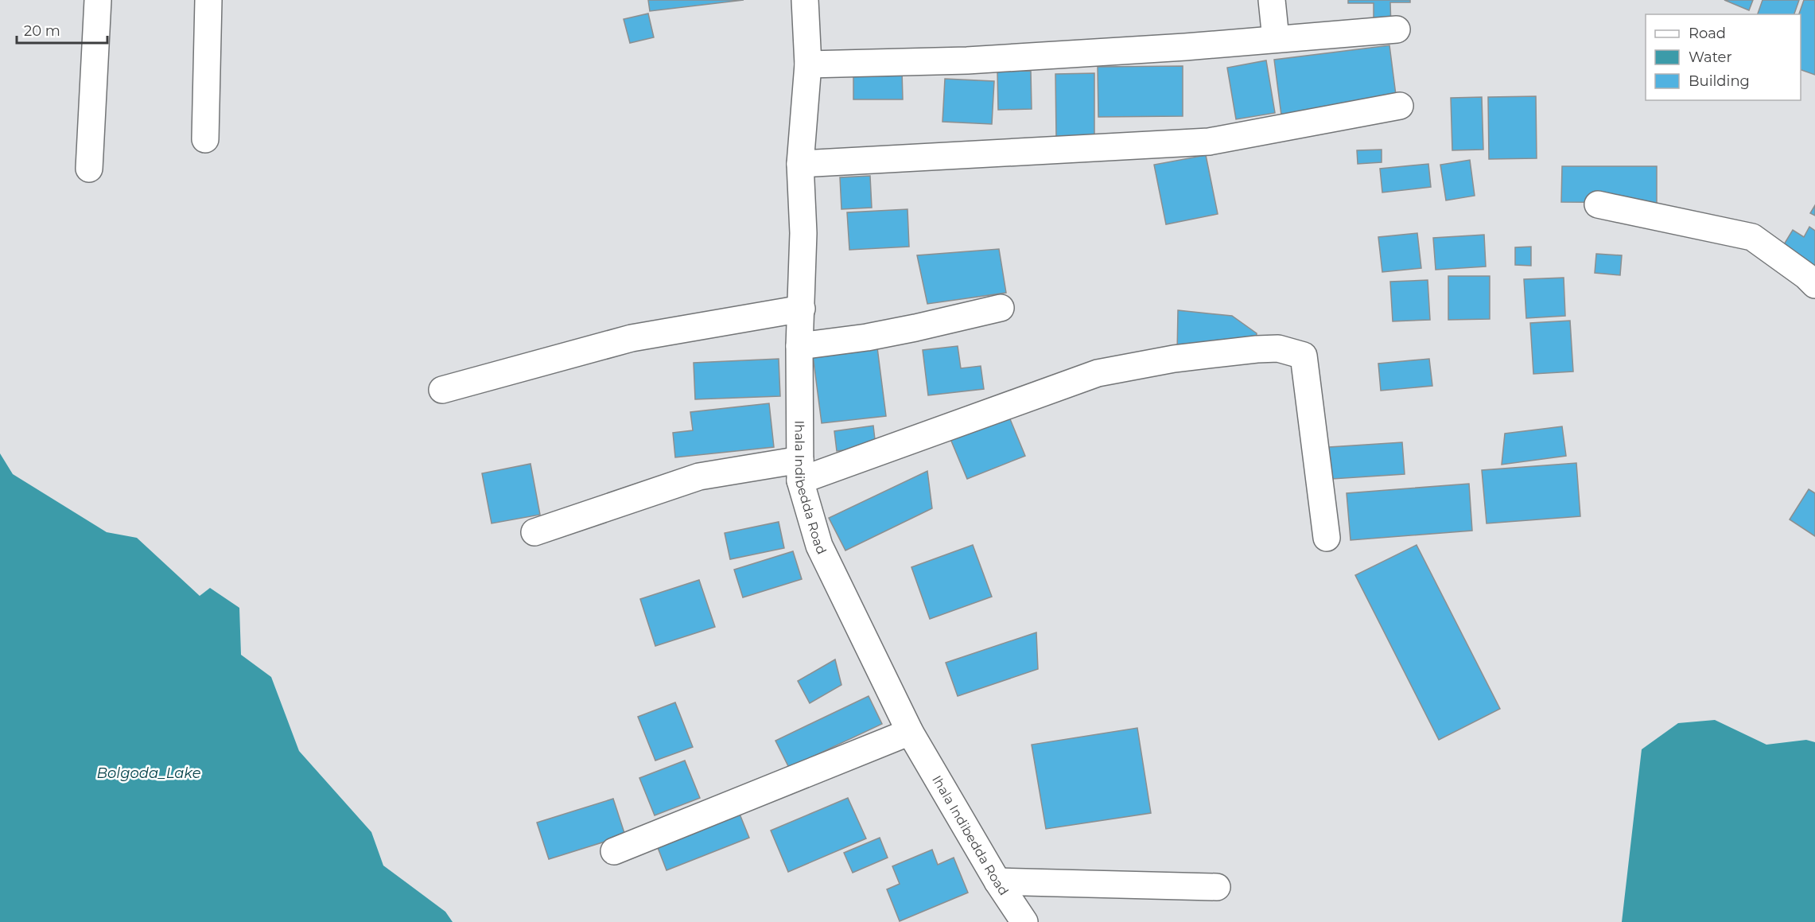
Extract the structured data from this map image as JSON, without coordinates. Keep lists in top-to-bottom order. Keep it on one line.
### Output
{"streets":{"street":["Ihala Indibedda Road"]},"water":["Bolgoda_Lake"],"legend":["Road","Water","Building"],"scale_bar":"20 m"}
